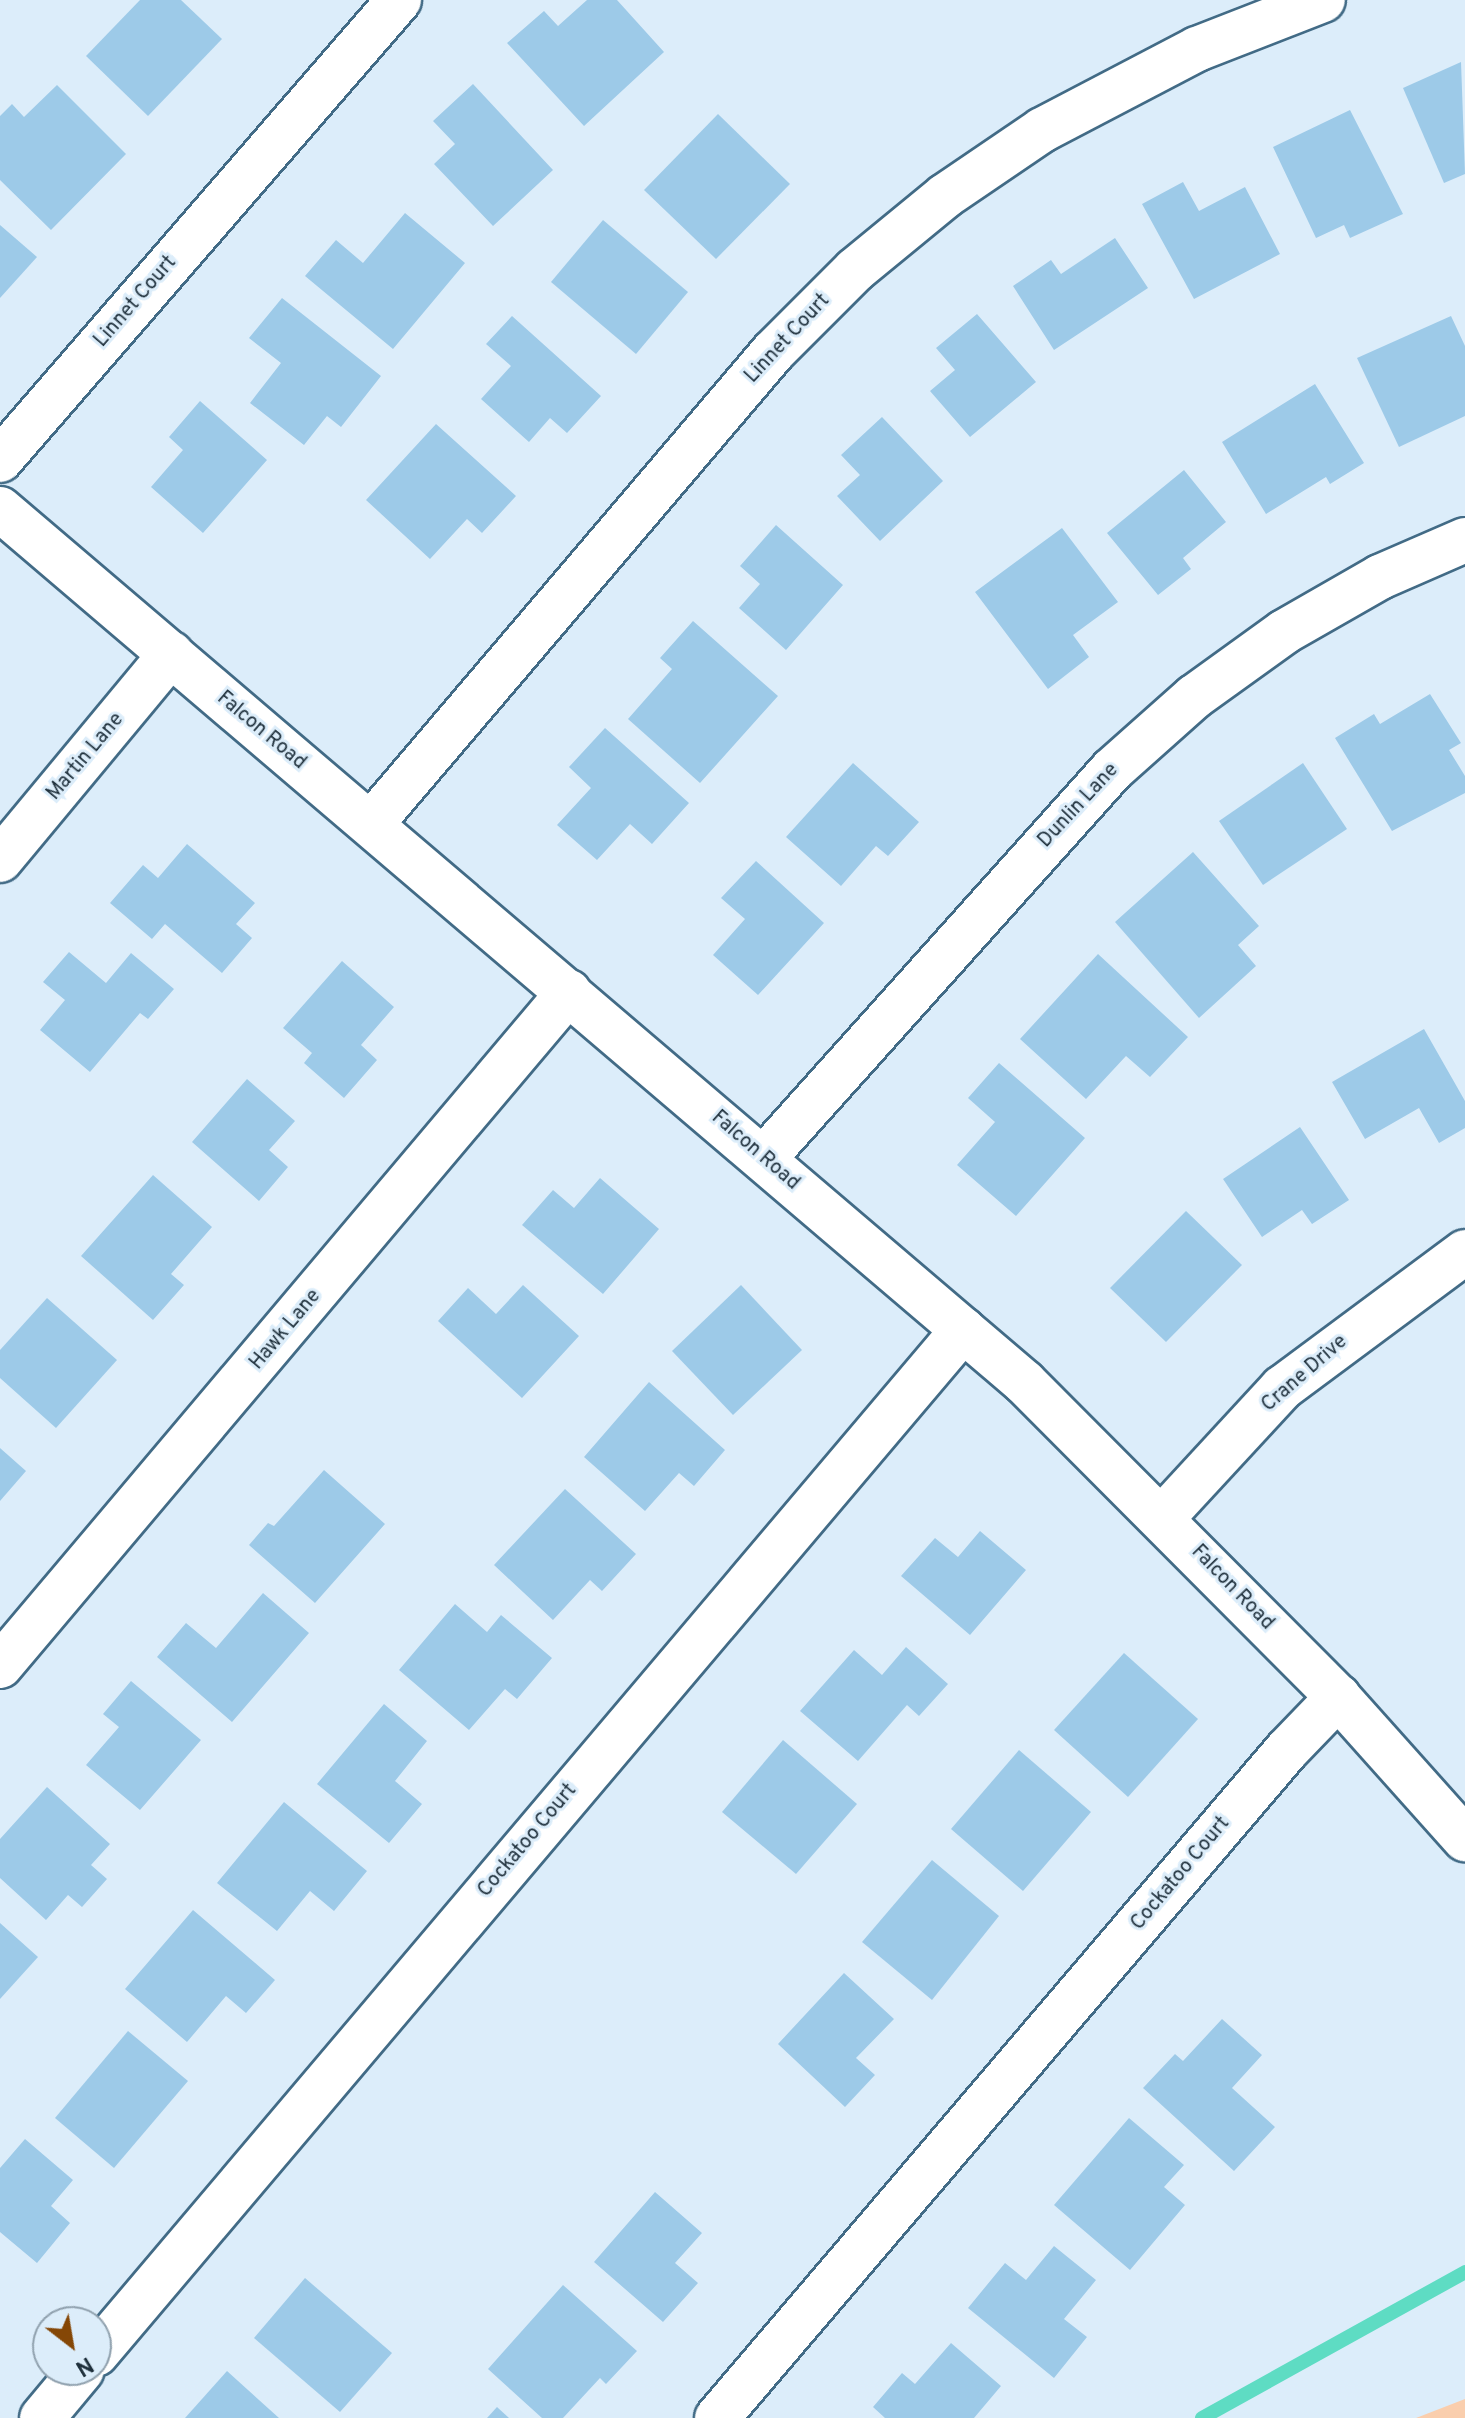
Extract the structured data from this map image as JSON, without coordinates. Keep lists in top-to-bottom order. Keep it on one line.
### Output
{"streets":{"street":["Linnet Court","Falcon Road","Martin Lane","Dunlin Lane","Hawk Lane","Crane Drive","Cockatoo Court"]},"crossings":[["Linnet Court","Falcon Road"],["Falcon Road","Martin Lane"],["Falcon Road","Dunlin Lane"],["Falcon Road","Hawk Lane"],["Falcon Road","Crane Drive"],["Falcon Road","Cockatoo Court"]],"north":"bottom right"}
